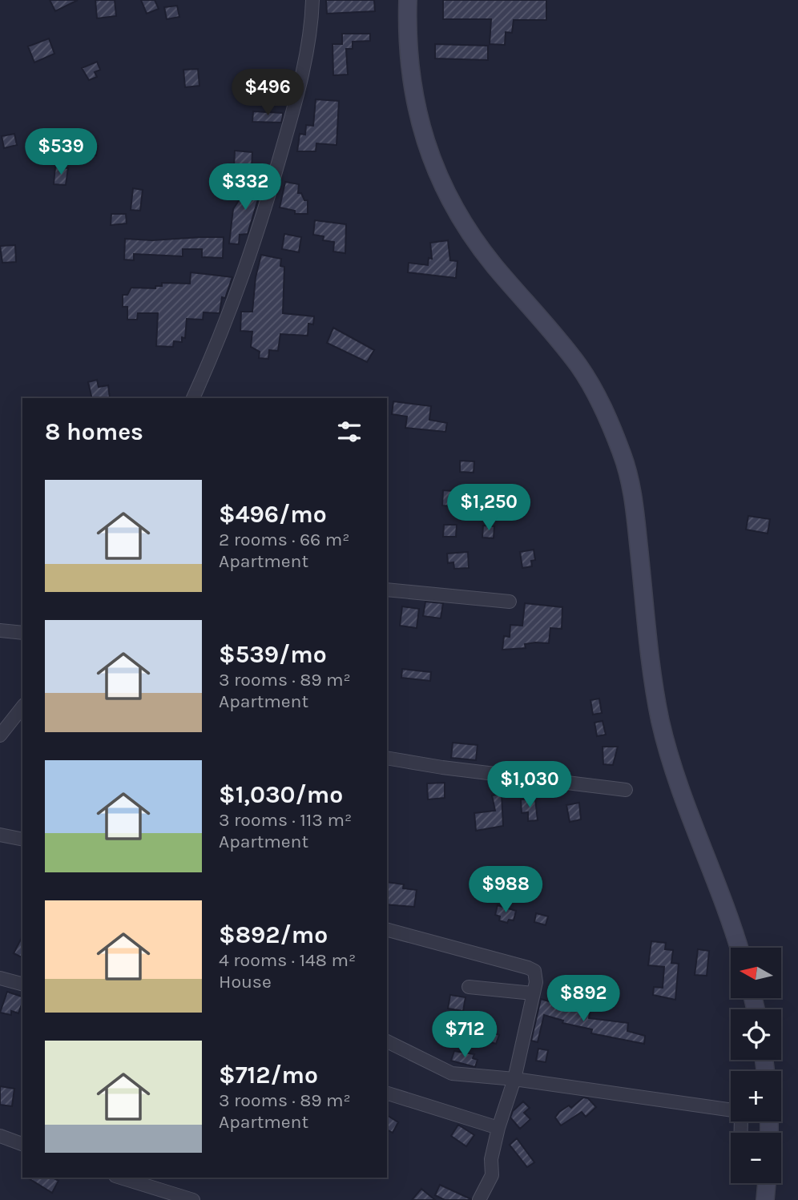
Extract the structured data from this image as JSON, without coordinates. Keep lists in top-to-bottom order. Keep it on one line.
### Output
{"north":"left","page":{"price":["$496","$539","$332","$1,250","$1,030","$988","$892","$712"],"heading":"8 homes","list":[{"name":"$496/mo","note":"2 rooms · 66 m² · Apartment"},{"name":"$539/mo","note":"3 rooms · 89 m² · Apartment"},{"name":"$1,030/mo","note":"3 rooms · 113 m² · Apartment"},{"name":"$892/mo","note":"4 rooms · 148 m² · House"},{"name":"$712/mo","note":"3 rooms · 89 m² · Apartment"}],"map_buttons":["+","−"]}}
